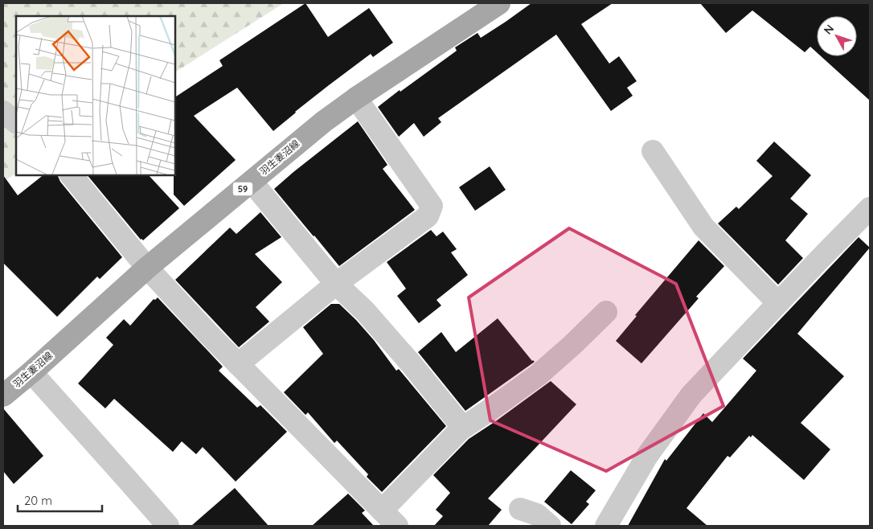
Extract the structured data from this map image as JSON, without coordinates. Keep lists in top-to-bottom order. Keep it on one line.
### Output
{"streets":{"main road":["羽生妻沼線","59"]},"scale_bar":"20 m","north":"top left"}
